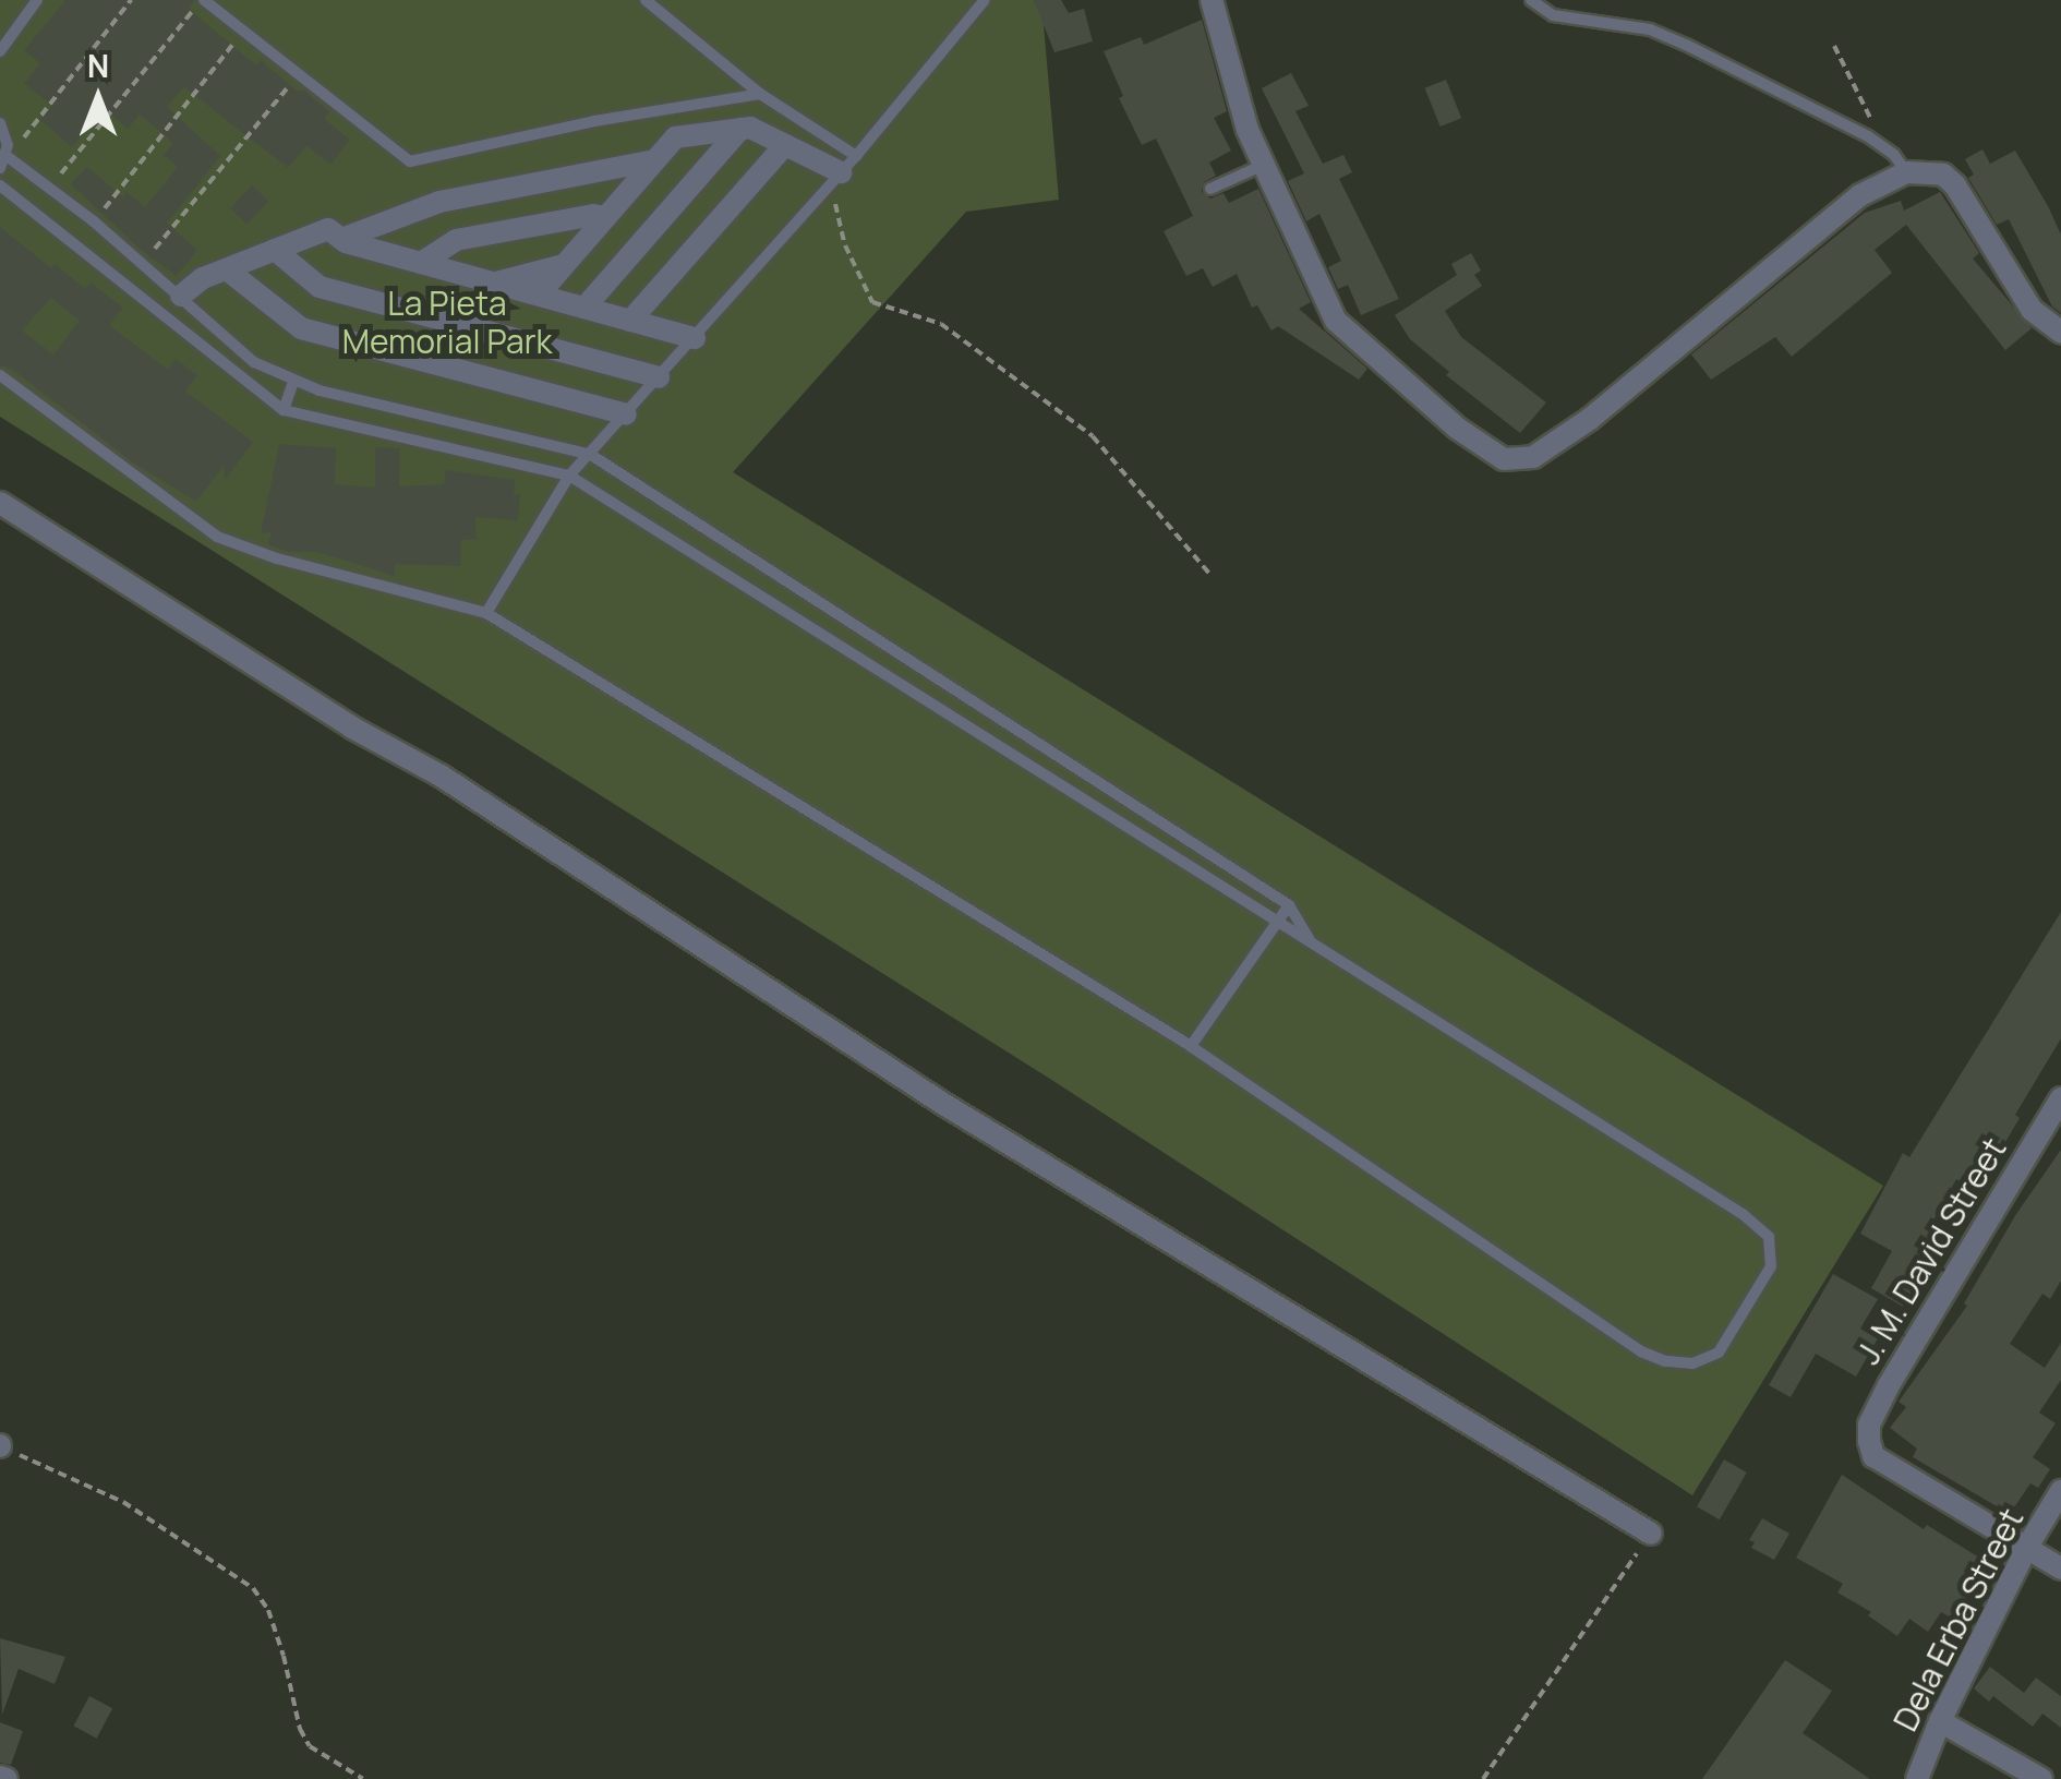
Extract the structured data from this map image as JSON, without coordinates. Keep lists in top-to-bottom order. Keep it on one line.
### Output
{"streets":{"street":["J. M. David Street","Dela Erba Street"]},"crossings":[["J. M. David Street","Dela Erba Street"]],"parks":["La Pieta Memorial Park"],"north":"top"}
